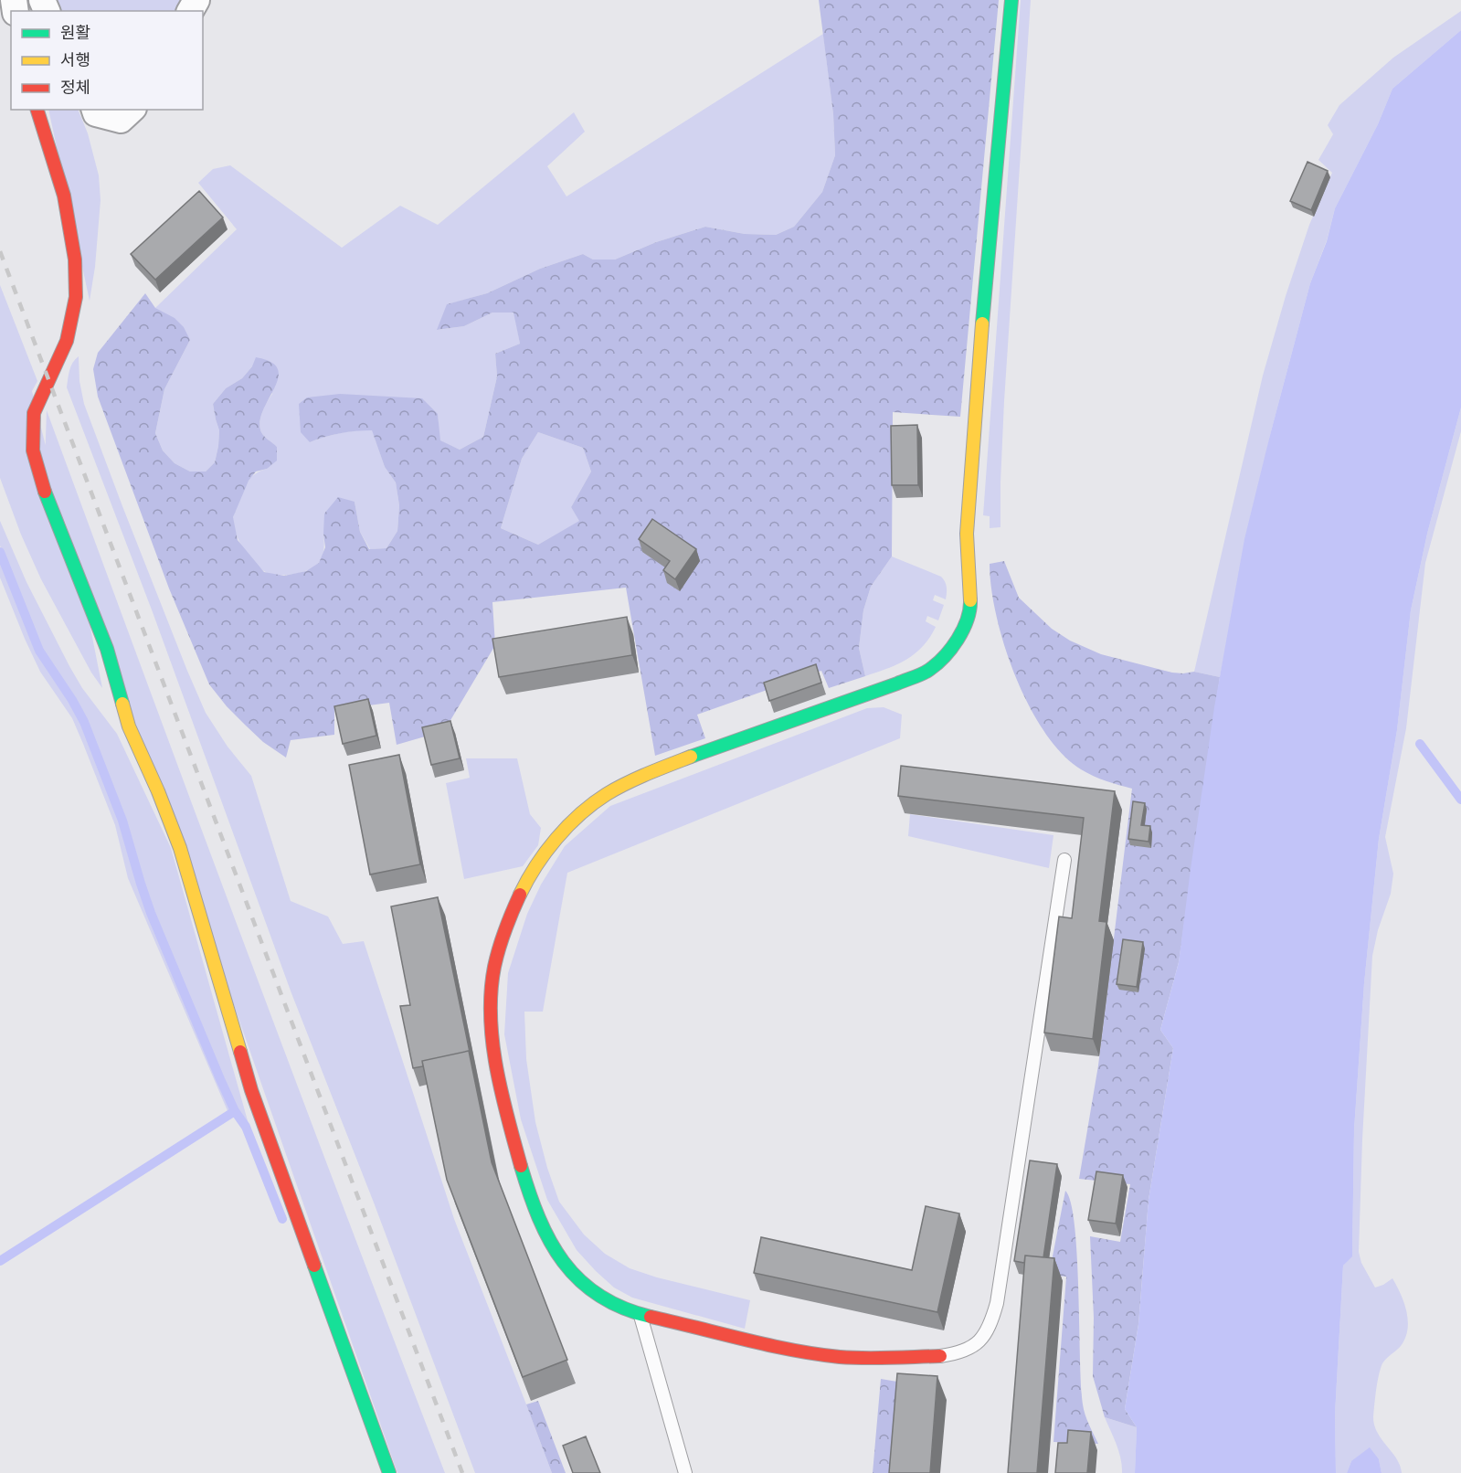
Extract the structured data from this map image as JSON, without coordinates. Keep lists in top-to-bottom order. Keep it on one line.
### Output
{"legend":["원활","서행","정체"]}
